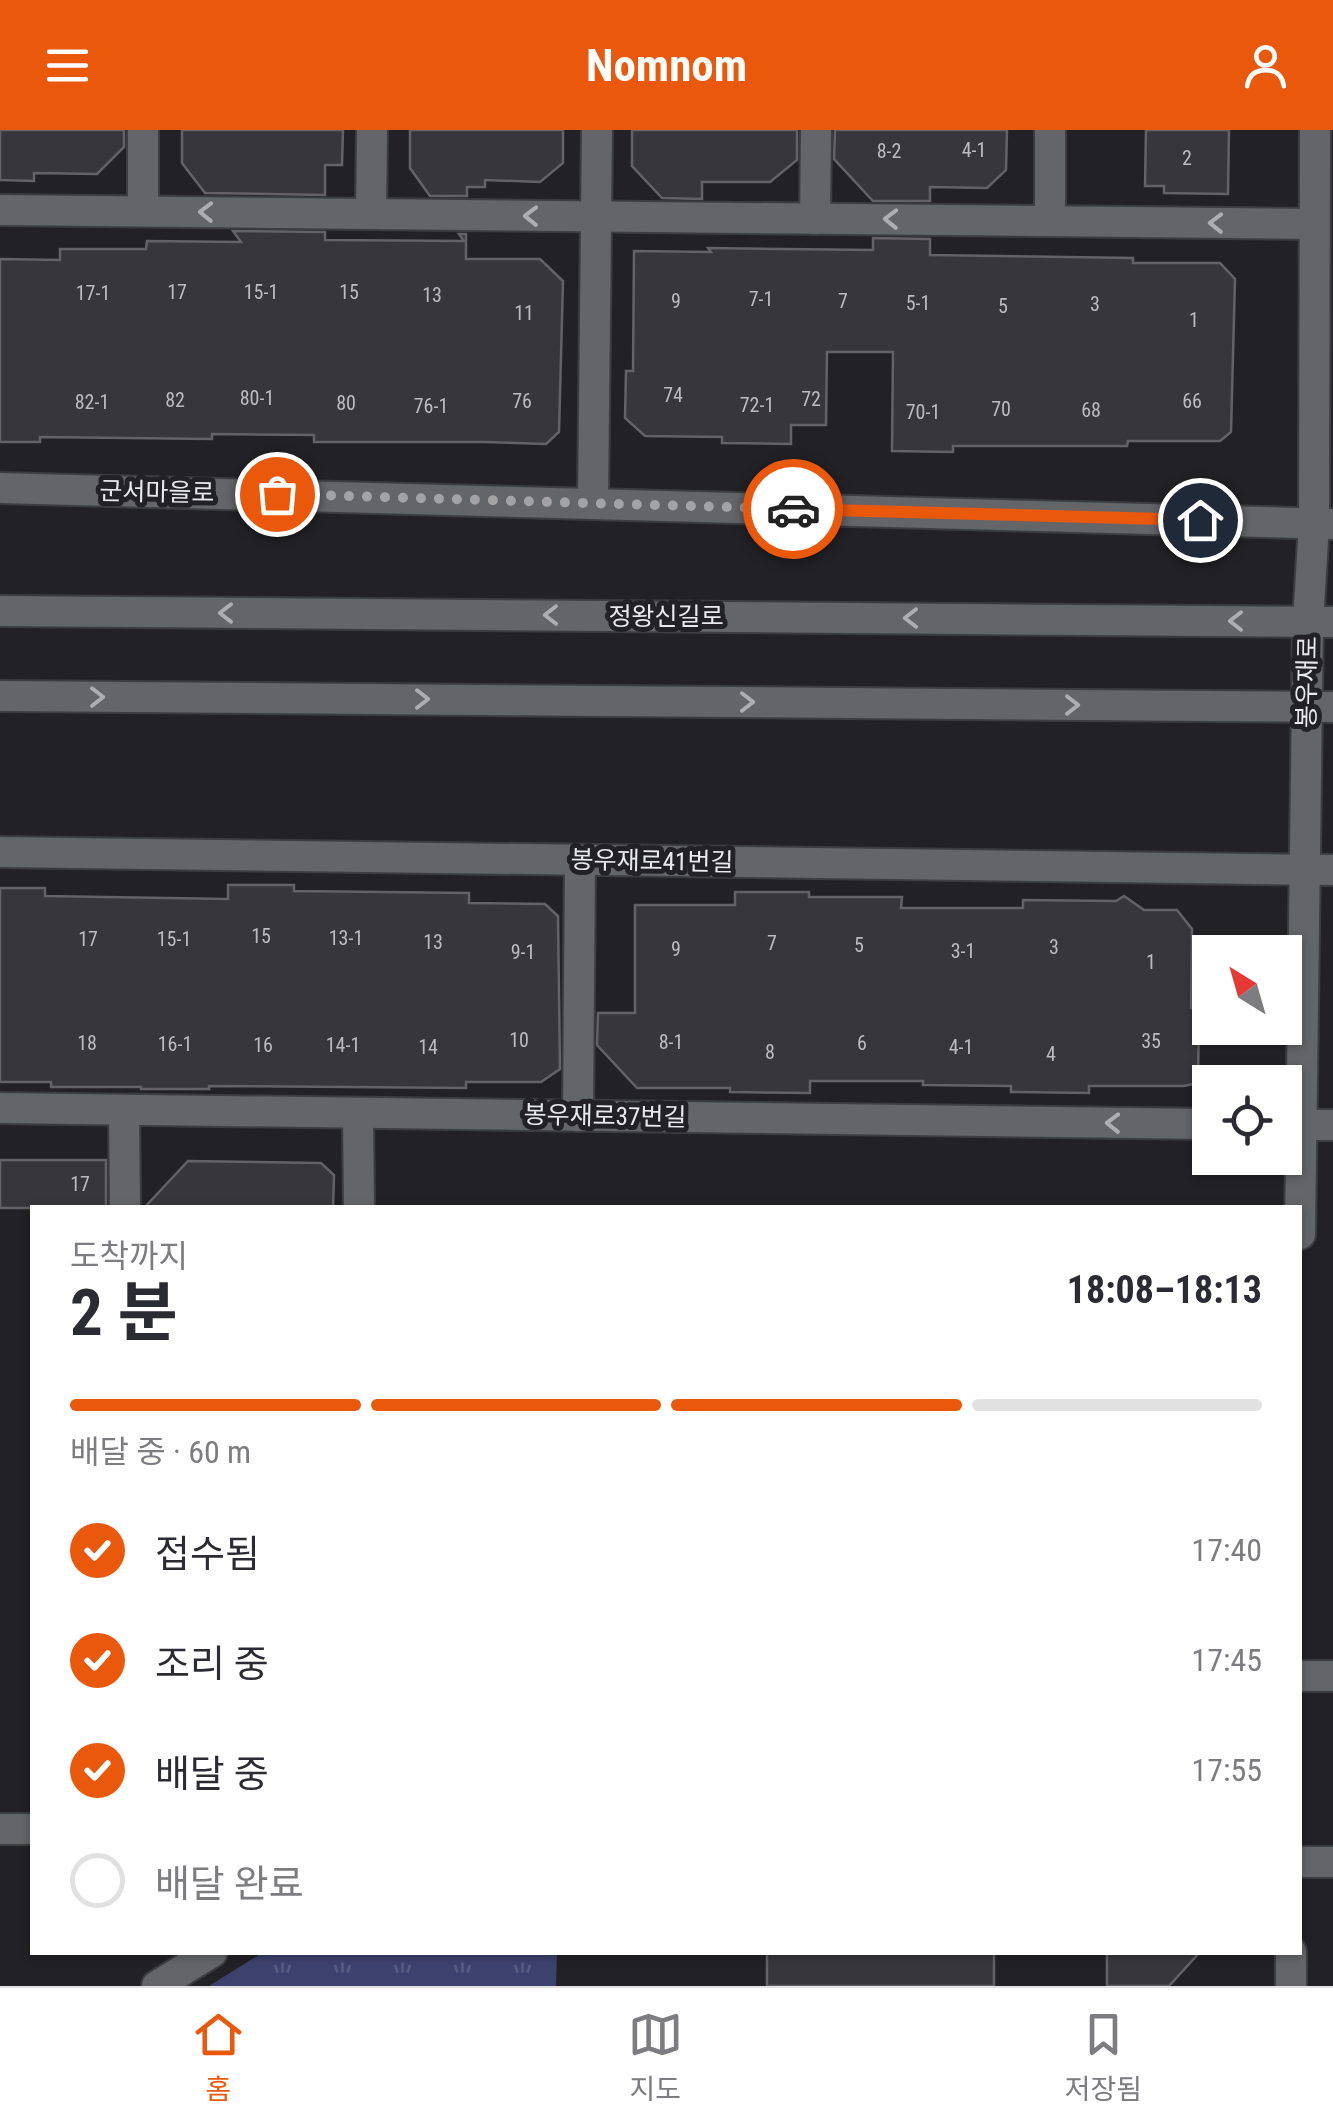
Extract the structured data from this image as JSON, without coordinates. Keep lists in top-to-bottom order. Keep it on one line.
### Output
{"streets":{"street":["군서마을로","정왕신길로","봉우재로","봉우재로41번길","봉우재로37번길"]},"crossings":[["군서마을로","봉우재로"],["정왕신길로","봉우재로"],["봉우재로","봉우재로41번길"]],"one_way":["봉우재로37번길"],"house_numbers":["4-1","8-2","2","17","15-1","15","17-1","13","7-1","9","7","5-1","3","5","11","1","74","80-1","72","82","76","66","82-1","80","72-1","76-1","70","68","70-1","15","13-1","17","15-1","13","7","5","3","9","3-1","9-1","1","10","35","8-1","18","6","16-1","16","14-1","14","4-1","8","4","17"],"north":"top left","page":{"header":"Nomnom","heading":["2 분","도착까지","18:08–18:13"],"bar":"배달 중 · 60 m","list":[["접수됨","17:40"],["조리 중","17:45"],["배달 중","17:55"],"배달 완료"],"tabs":["홈","지도","저장됨"]}}
